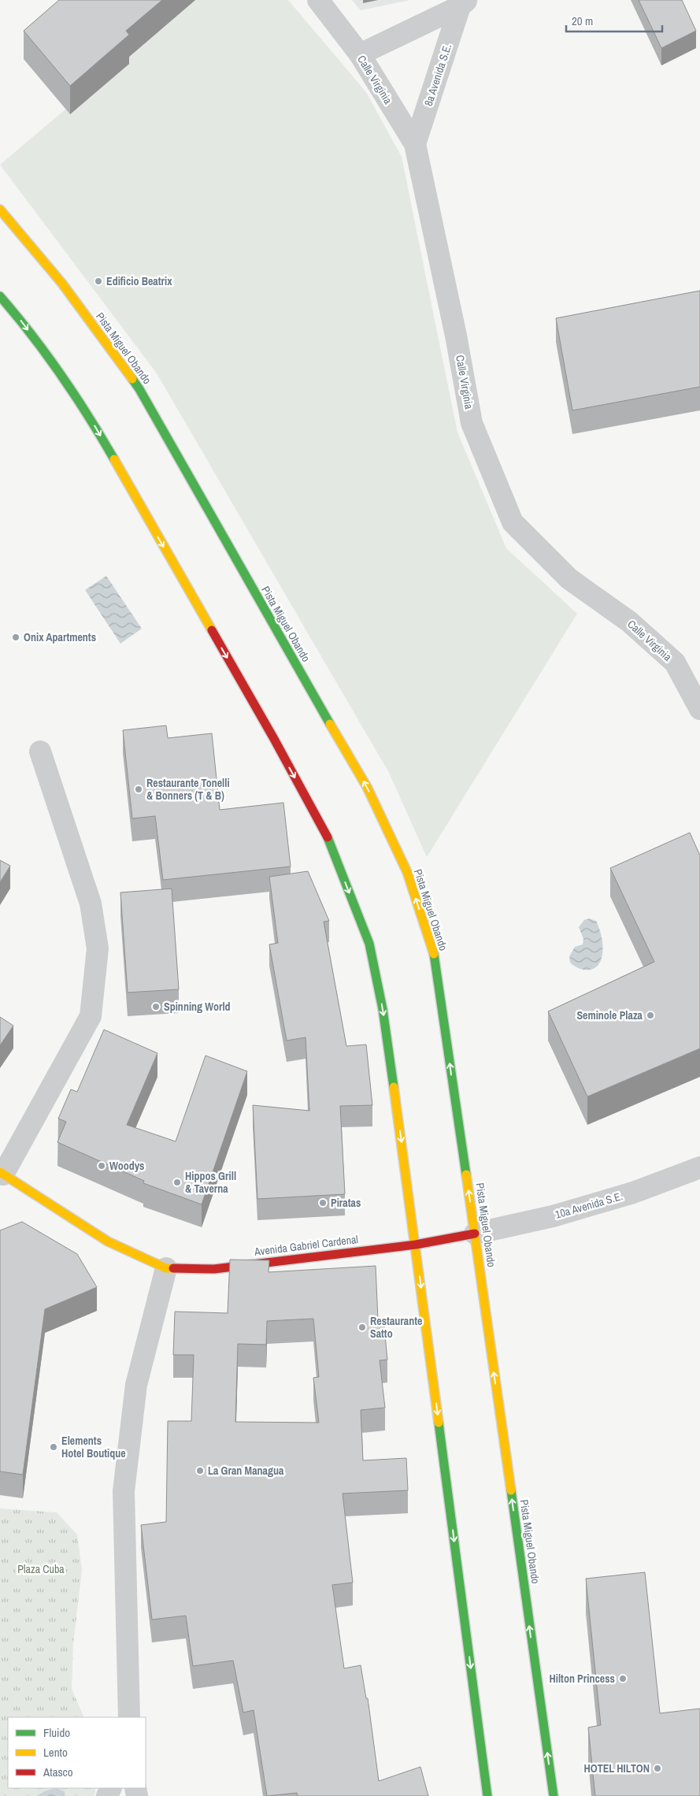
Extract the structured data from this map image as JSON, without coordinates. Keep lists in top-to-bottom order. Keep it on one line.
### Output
{"streets":{"main road":["Pista Miguel Obando","Avenida Gabriel Cardenal"],"street":["8a Avenida S.E.","Calle Virginia","10a Avenida S.E."]},"crossings":[["8a Avenida S.E.","Calle Virginia"],["Pista Miguel Obando","10a Avenida S.E."],["Pista Miguel Obando","Avenida Gabriel Cardenal"],["10a Avenida S.E.","Avenida Gabriel Cardenal"]],"parks":["Plaza Cuba"],"places":["Edificio Beatrix","Onix Apartments","Restaurante Tonelli & Bonners (T & B)","Spinning World","Seminole Plaza","Woodys","Hippos Grill & Taverna","Piratas","Restaurante Satto","Elements Hotel Boutique","La Gran Managua","Hilton Princess","HOTEL HILTON"],"legend":["Fluido","Lento","Atasco"],"scale_bar":"20 m"}
